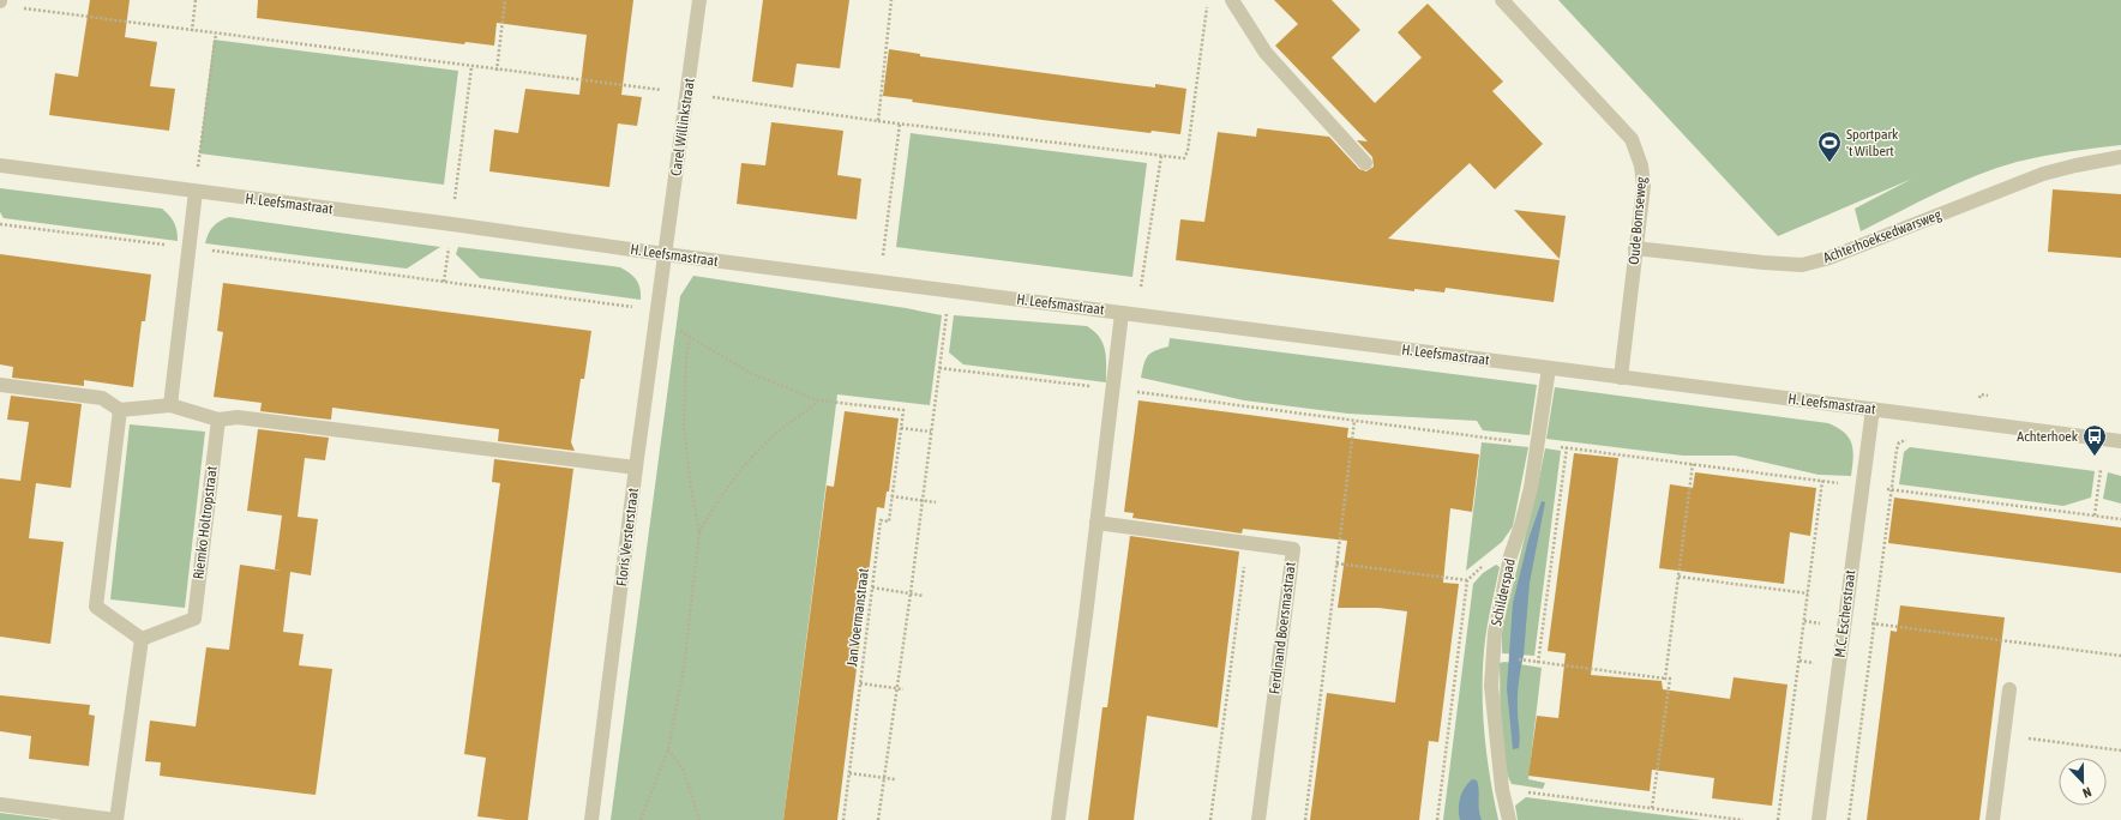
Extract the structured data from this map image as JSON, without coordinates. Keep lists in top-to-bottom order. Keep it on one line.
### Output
{"streets":{"street":["Carel Willinkstraat","H. Leefsmastraat","Oude Bornseweg","Achterhoeksedwarsweg","Riemko Holtropstraat","Floris Versterstraat","Schilderspad","M.C. Escherstraat","Ferdinand Boersmastraat"],"path":["Jan Voermanstraat"]},"crossings":[["Carel Willinkstraat","H. Leefsmastraat"],["Carel Willinkstraat","Floris Versterstraat"],["H. Leefsmastraat","Oude Bornseweg"],["H. Leefsmastraat","Floris Versterstraat"],["H. Leefsmastraat","Schilderspad"],["H. Leefsmastraat","M.C. Escherstraat"],["Oude Bornseweg","Achterhoeksedwarsweg"]],"places":{"sports":["Sportpark 't Wilbert"],"bus stop":["Achterhoek"]},"north":"bottom"}
